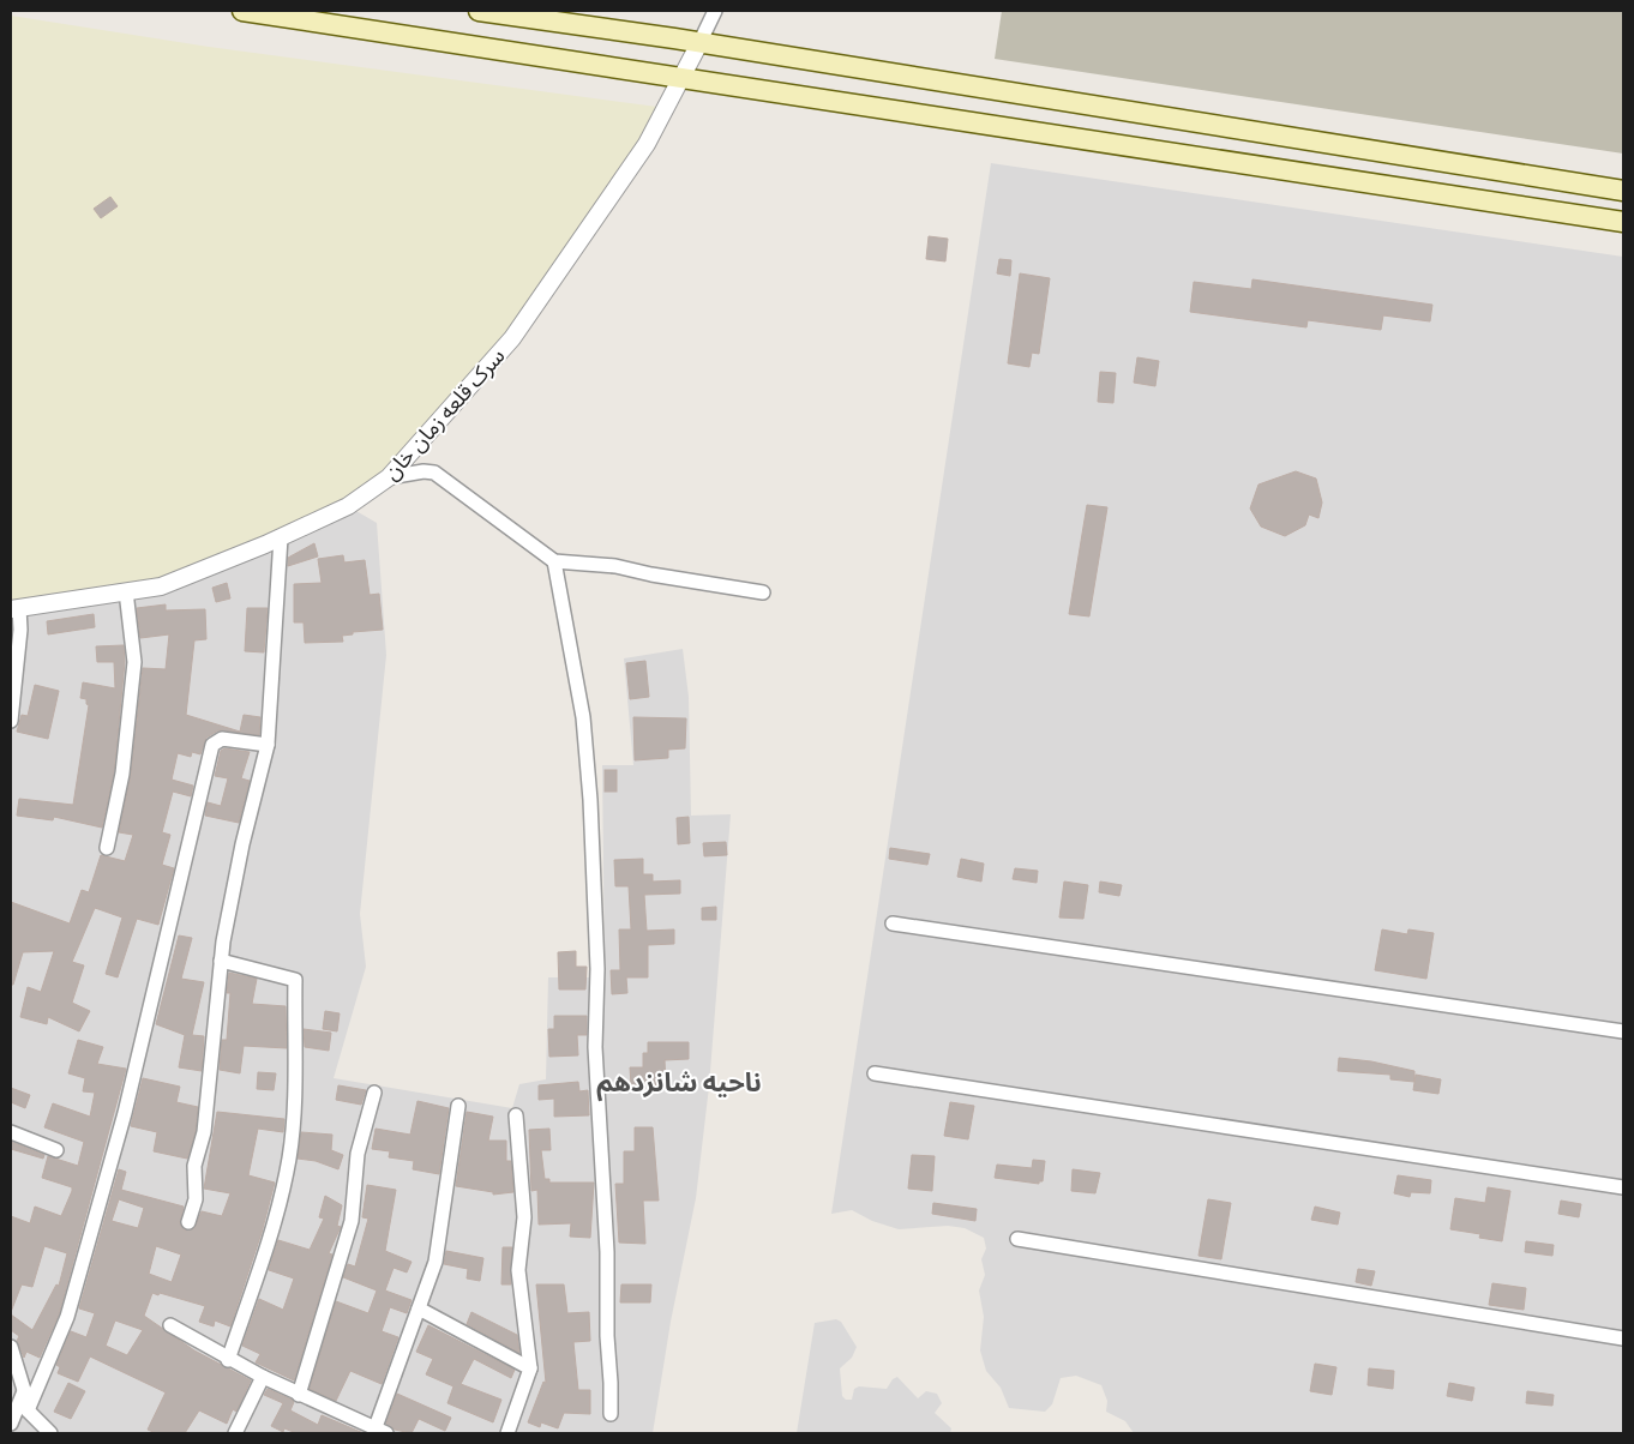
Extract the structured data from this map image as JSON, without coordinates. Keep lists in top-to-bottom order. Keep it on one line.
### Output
{"streets":{"street":["سرک قلعه زمان خان"]},"districts":["ناحیه شانزدهم"]}
